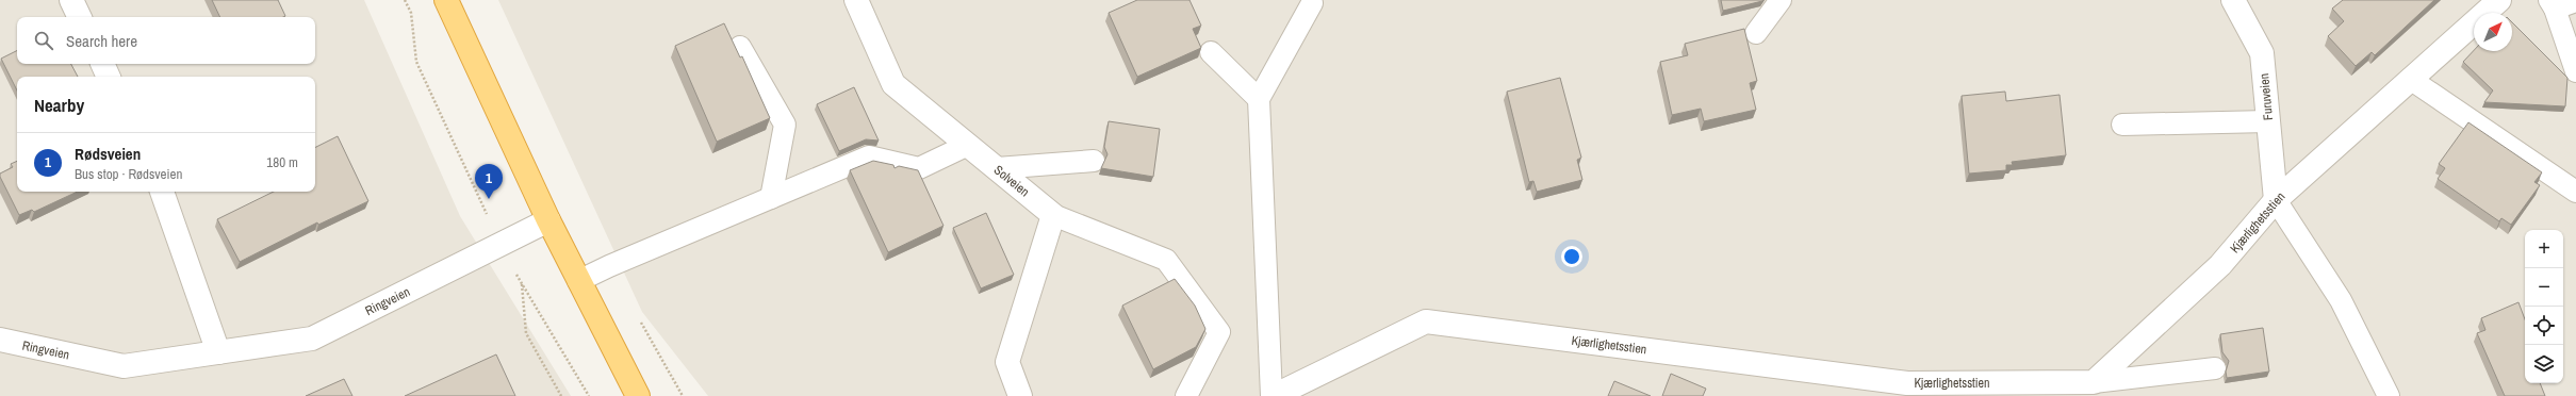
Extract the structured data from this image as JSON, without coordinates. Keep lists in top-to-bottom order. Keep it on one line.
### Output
{"streets":{"street":["Furuveien","Solveien","Kjærlighetsstien","Ringveien"]},"crossings":[["Furuveien","Kjærlighetsstien"]],"north":"top right","page":{"search":"Search here","heading":"Nearby","list":[{"mark":"1","name":"Rødsveien","note":"Bus stop · Rødsveien","value":"180 m"}],"pins":"1","map_buttons":["+","−"]}}
